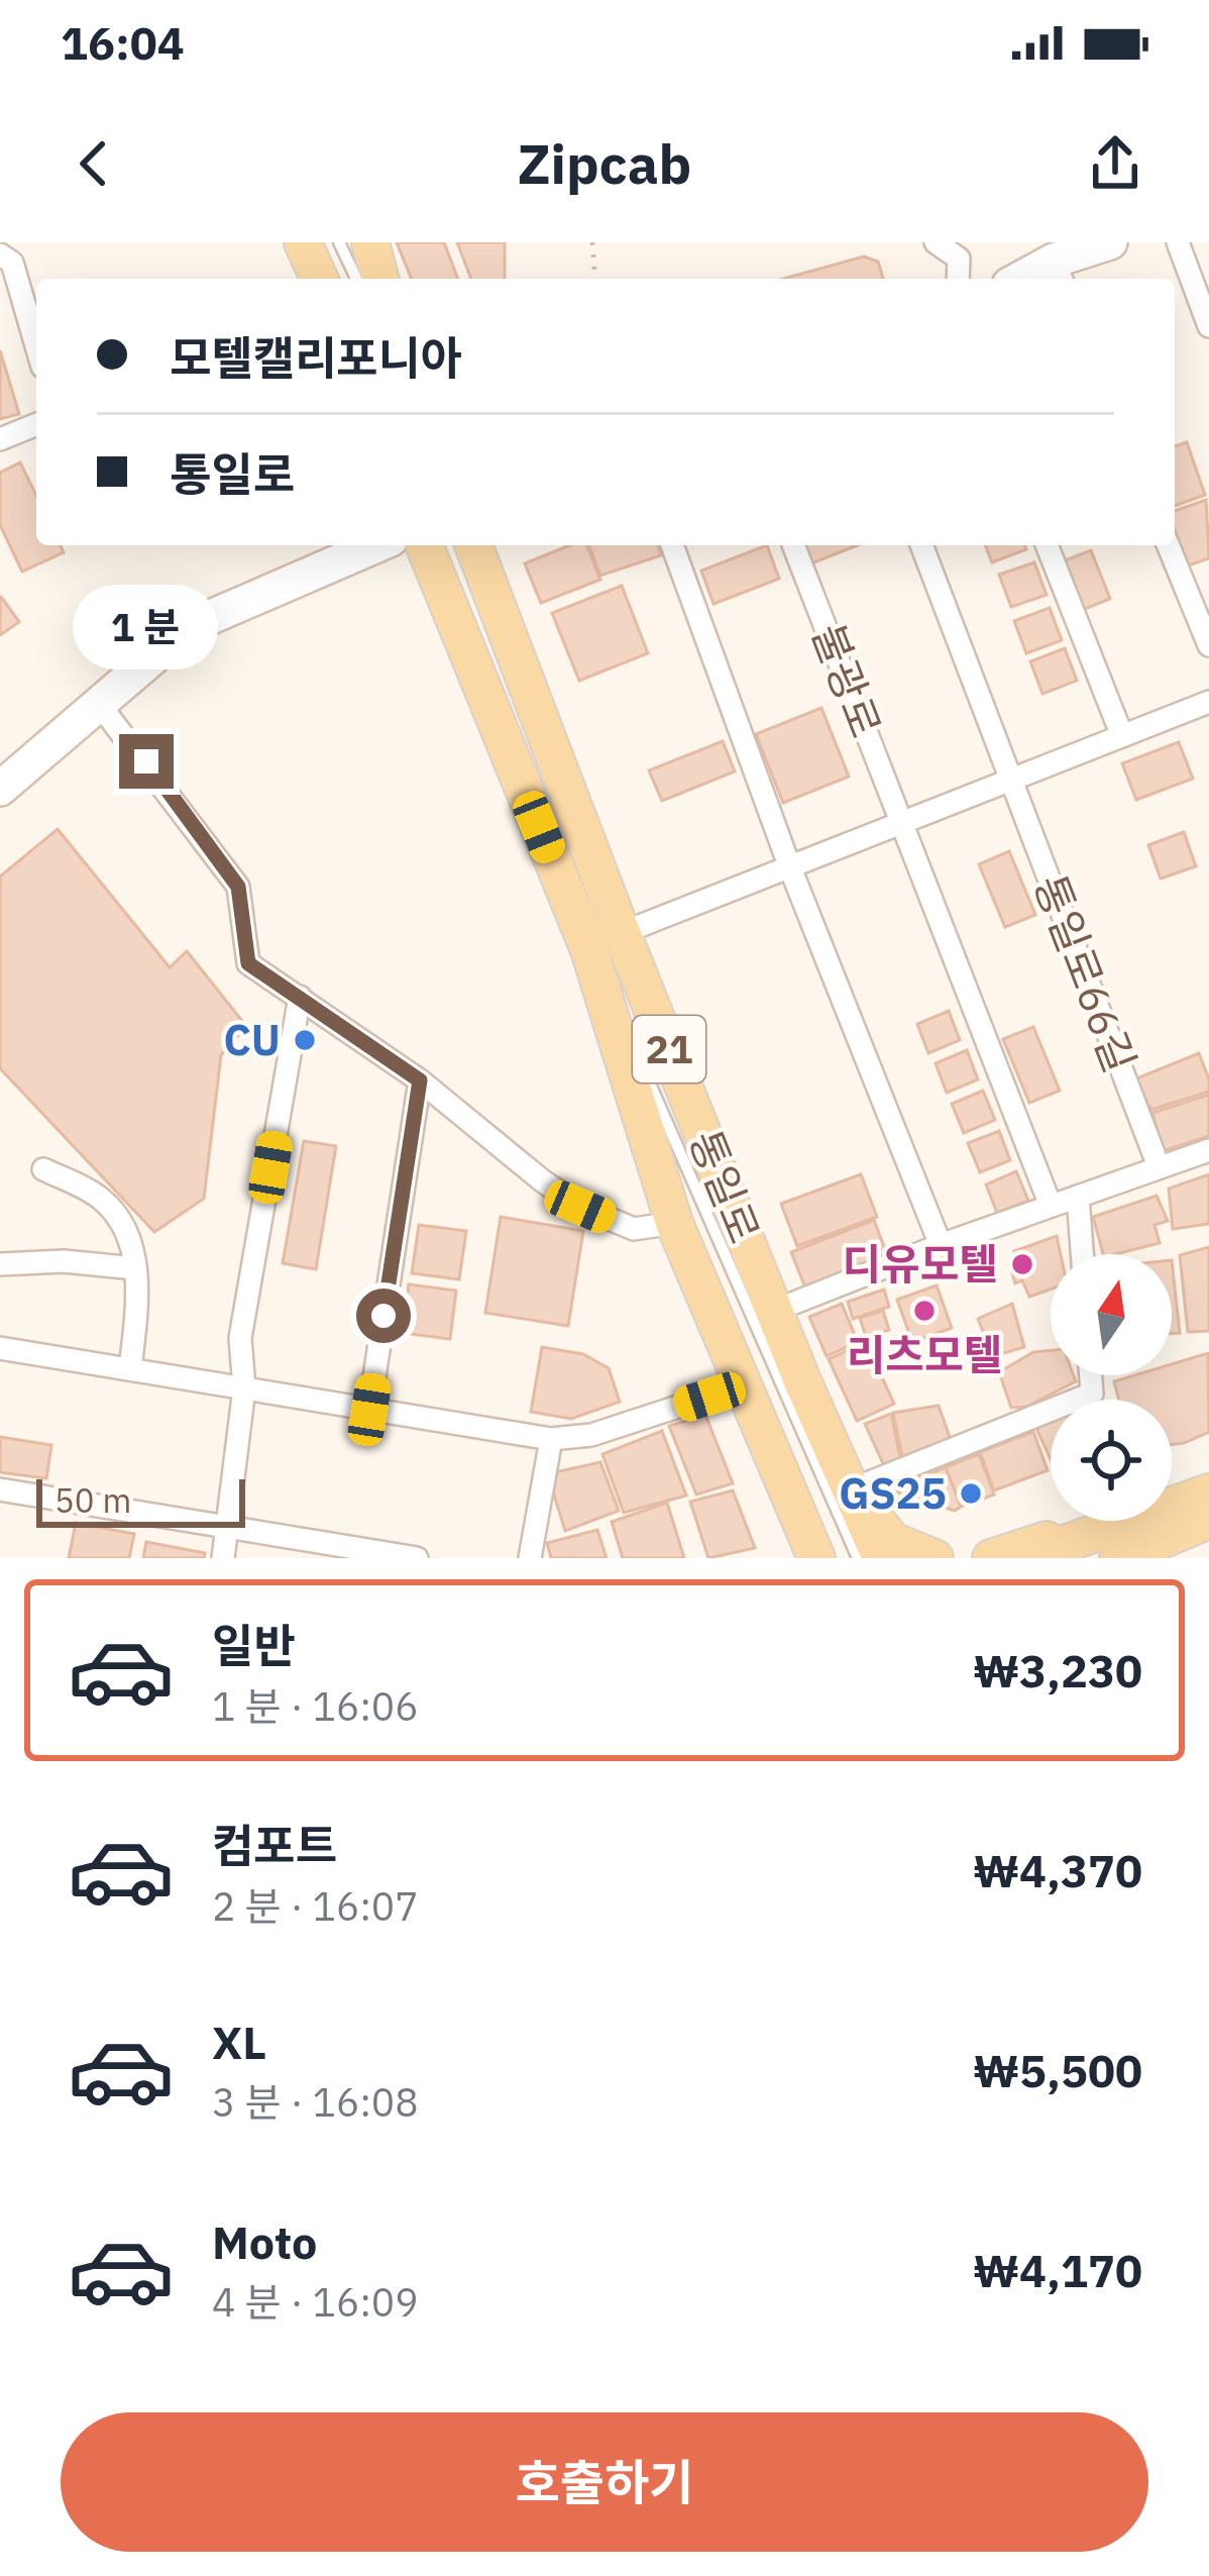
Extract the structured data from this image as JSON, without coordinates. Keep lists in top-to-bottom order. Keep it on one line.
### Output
{"streets":{"main road":["21","통일로"],"street":["불광로","통일로66길"]},"places":["CU","디유모텔","리츠모텔","GS25"],"scale_bar":"50 m","north":"top","page":{"status":"16:04","header":"Zipcab","banner":["모텔캘리포니아","통일로"],"bubble":"1 분","scale":"50 m","list":[{"name":"일반","note":"1 분 · 16:06","value":"₩3,230"},{"name":"컴포트","note":"2 분 · 16:07","value":"₩4,370"},{"name":"XL","note":"3 분 · 16:08","value":"₩5,500"},{"name":"Moto","note":"4 분 · 16:09","value":"₩4,170"}],"buttons":"호출하기"}}
